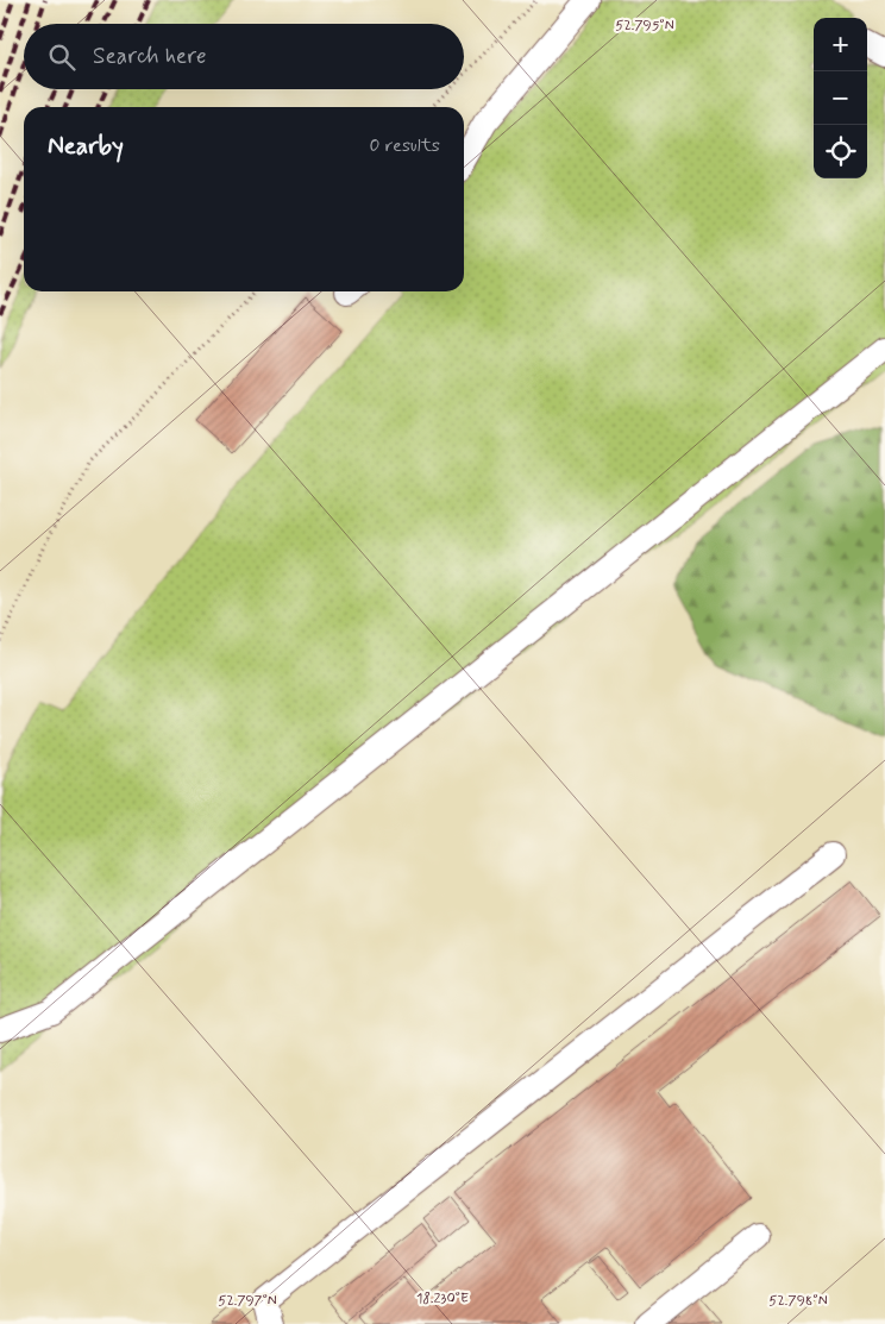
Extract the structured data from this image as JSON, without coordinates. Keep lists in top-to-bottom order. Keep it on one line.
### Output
{"page":{"map_buttons":["+","−"],"search":"Search here","heading":["Nearby","0 results"]},"coordinates":["52.795°N","18.230°E","52.797°N","52.798°N"]}
